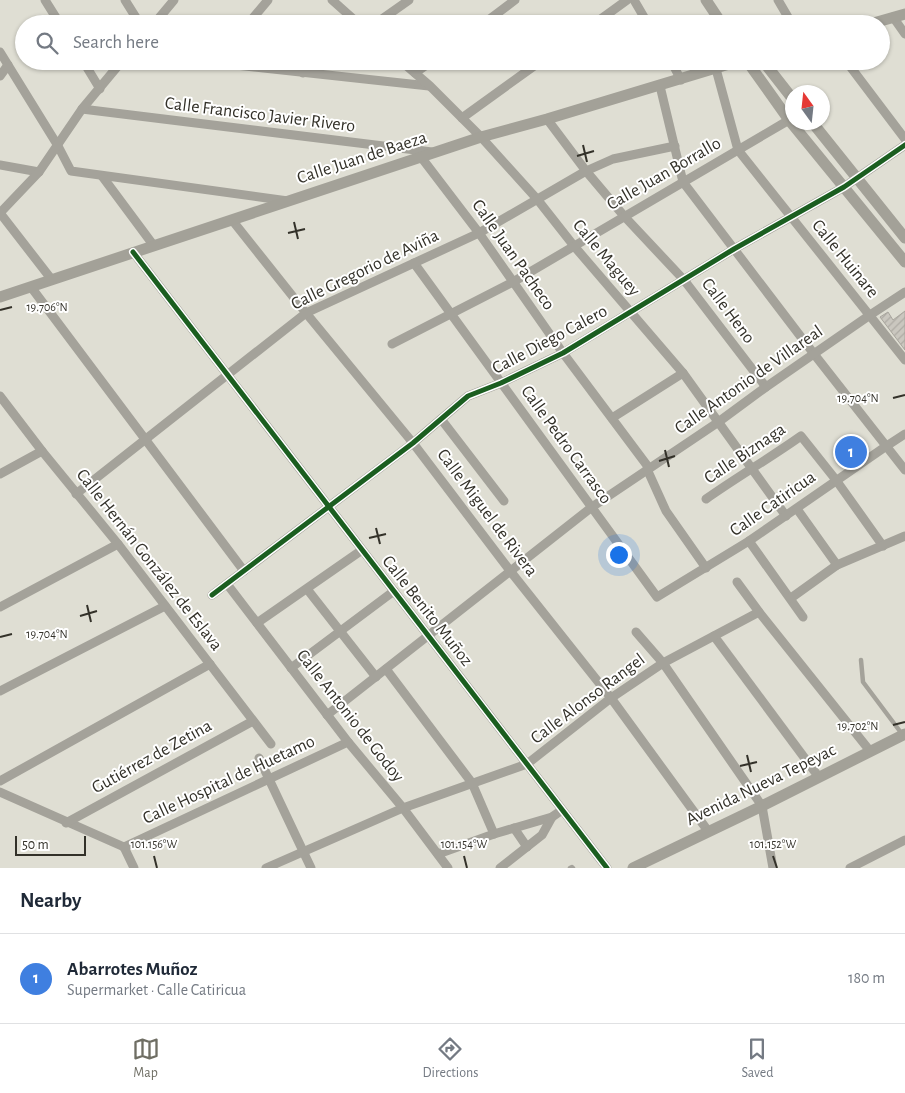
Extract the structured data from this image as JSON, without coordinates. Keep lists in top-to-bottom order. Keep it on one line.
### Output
{"streets":{"street":["Calle Francisco Javier Rivero","Calle Juan de Baeza","Calle Juan Borrallo","Calle Juan Pacheco","Calle Maguey","Calle Huinare","Calle Gregorio de Aviña","Calle Heno","Calle Diego Calero","Calle Antonio de Villareal","Calle Pedro Carrasco","Calle Biznaga","Calle Catiricua","Calle Miguel de Rivera","Calle Hernán González de Eslava","Calle Benito Muñoz","Calle Alonso Rangel","Calle Antonio de Godoy","Gutiérrez de Zetina","Calle Hospital de Huetamo","Avenida Nueva Tepeyac"]},"crossings":[["Calle Francisco Javier Rivero","Calle Juan de Baeza"],["Calle Juan de Baeza","Calle Juan Pacheco"],["Calle Juan de Baeza","Calle Maguey"],["Calle Juan de Baeza","Calle Heno"],["Calle Juan de Baeza","Calle Miguel de Rivera"],["Calle Juan de Baeza","Calle Benito Muñoz"],["Calle Juan Borrallo","Calle Juan Pacheco"],["Calle Juan Borrallo","Calle Maguey"],["Calle Juan Borrallo","Calle Huinare"],["Calle Juan Borrallo","Calle Heno"],["Calle Juan Borrallo","Calle Pedro Carrasco"],["Calle Juan Pacheco","Calle Gregorio de Aviña"],["Calle Juan Pacheco","Calle Diego Calero"],["Calle Juan Pacheco","Calle Antonio de Villareal"],["Calle Juan Pacheco","Calle Catiricua"],["Calle Maguey","Calle Gregorio de Aviña"],["Calle Maguey","Calle Diego Calero"],["Calle Maguey","Calle Antonio de Villareal"],["Calle Maguey","Calle Biznaga"],["Calle Maguey","Calle Catiricua"],["Calle Huinare","Calle Diego Calero"],["Calle Huinare","Calle Antonio de Villareal"],["Calle Gregorio de Aviña","Calle Heno"],["Calle Gregorio de Aviña","Calle Pedro Carrasco"],["Calle Gregorio de Aviña","Calle Miguel de Rivera"],["Calle Gregorio de Aviña","Calle Hernán González de Eslava"],["Calle Gregorio de Aviña","Calle Benito Muñoz"],["Calle Heno","Calle Diego Calero"],["Calle Heno","Calle Antonio de Villareal"],["Calle Diego Calero","Calle Pedro Carrasco"],["Calle Diego Calero","Calle Miguel de Rivera"],["Calle Diego Calero","Calle Benito Muñoz"],["Calle Diego Calero","Calle Antonio de Godoy"],["Calle Antonio de Villareal","Calle Pedro Carrasco"],["Calle Antonio de Villareal","Calle Miguel de Rivera"],["Calle Antonio de Villareal","Calle Benito Muñoz"],["Calle Antonio de Villareal","Calle Antonio de Godoy"],["Calle Pedro Carrasco","Calle Catiricua"],["Calle Biznaga","Calle Catiricua"],["Calle Miguel de Rivera","Calle Alonso Rangel"],["Calle Miguel de Rivera","Avenida Nueva Tepeyac"],["Calle Hernán González de Eslava","Gutiérrez de Zetina"],["Calle Benito Muñoz","Calle Alonso Rangel"],["Calle Alonso Rangel","Calle Antonio de Godoy"],["Calle Antonio de Godoy","Calle Hospital de Huetamo"]],"scale_bar":"50 m","north":"top","page":{"search":"Search here","pins":"1","scale":"50 m","heading":"Nearby","list":[{"mark":"1","name":"Abarrotes Muñoz","note":"Supermarket · Calle Catiricua","value":"180 m"}],"nav":["Map","Directions","Saved"]},"coordinates":["19.706°N","19.704°N","19.702°N","101.156°W","101.154°W","101.152°W"]}
